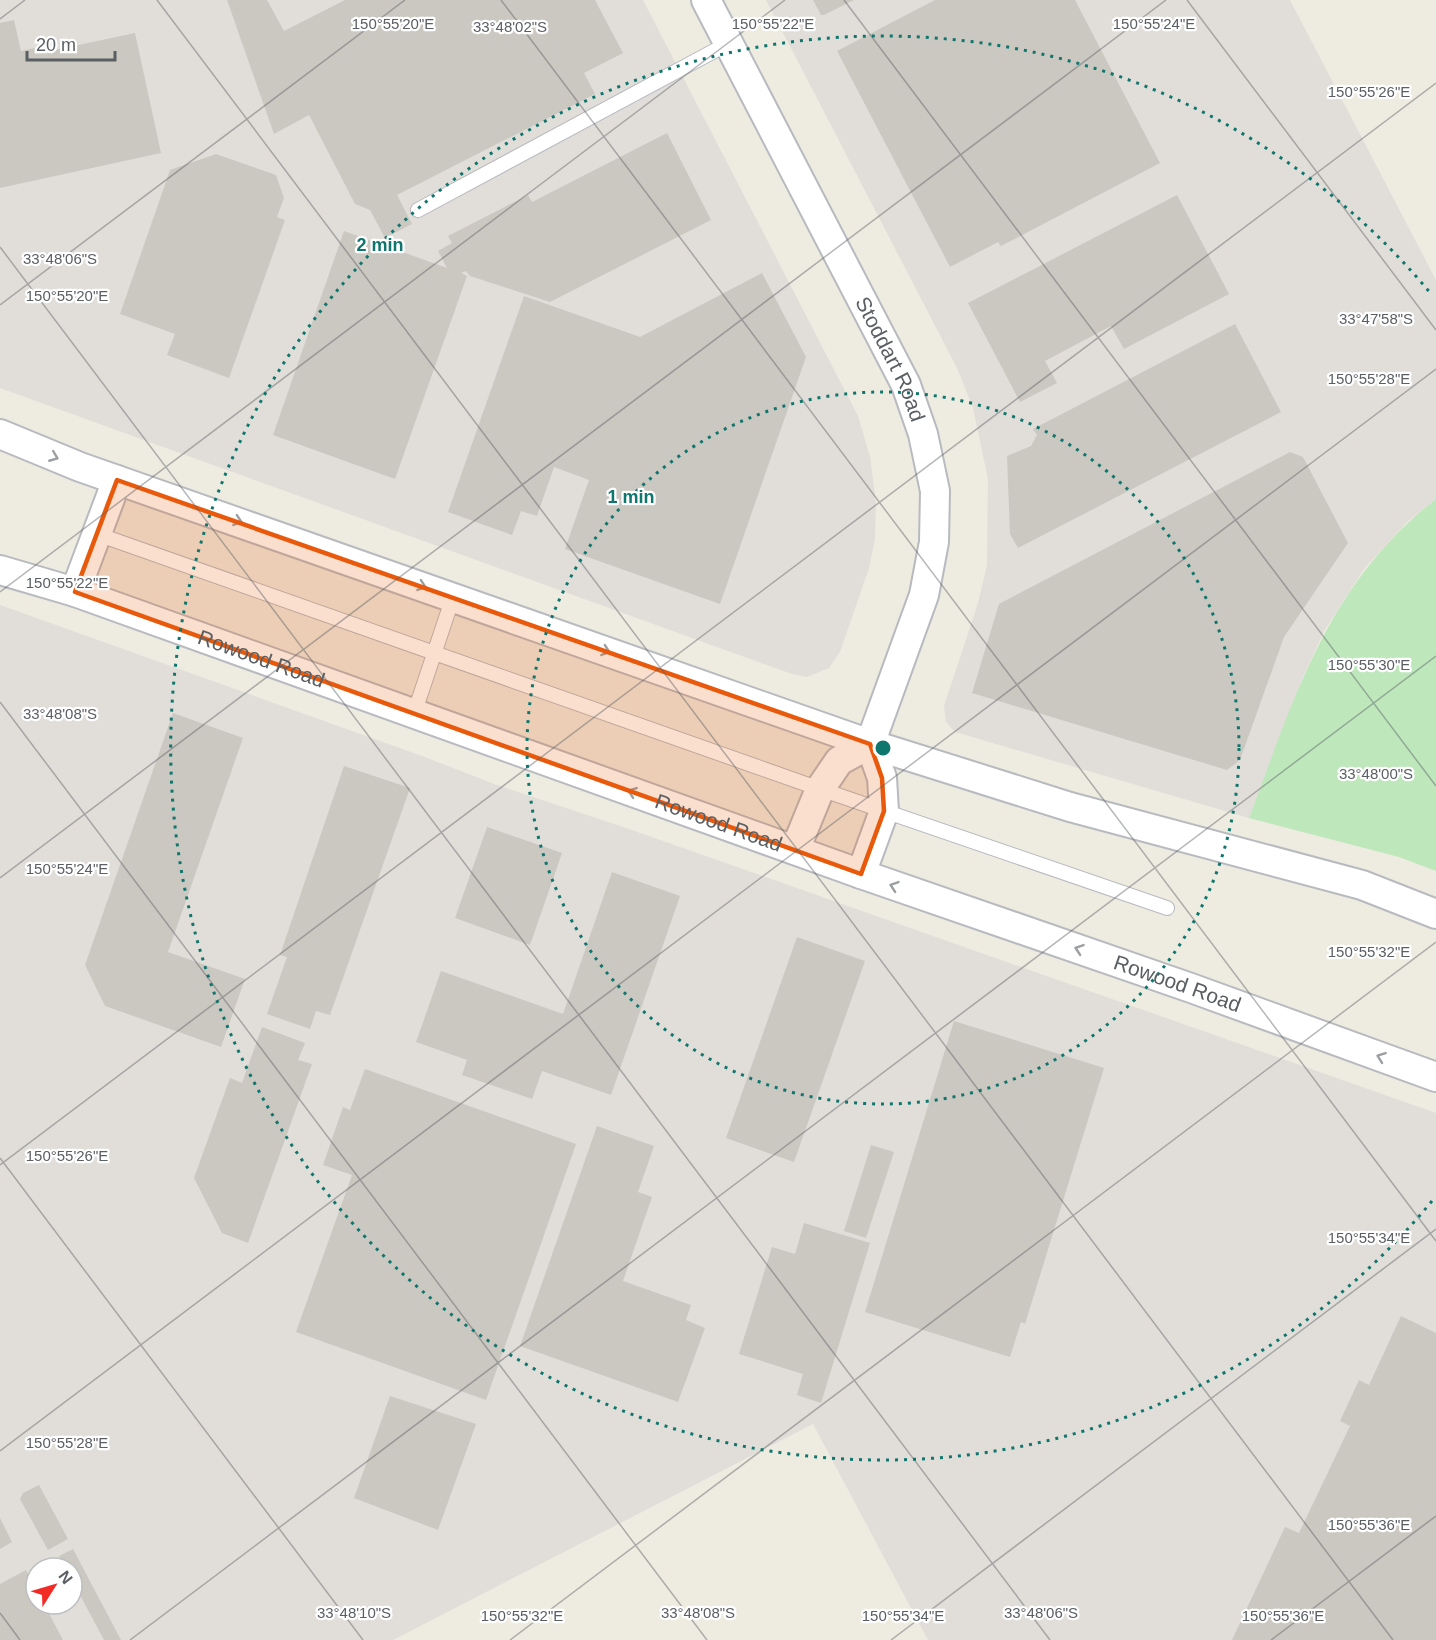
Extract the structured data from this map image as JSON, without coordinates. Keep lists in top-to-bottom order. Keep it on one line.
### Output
{"streets":{"street":["Stoddart Road","Rowood Road"]},"scale_bar":"20 m","north":"top right","coordinates":["150°55'20\"E","150°55'22\"E","150°55'24\"E","33°48'02\"S","150°55'26\"E","33°48'06\"S","33°47'58\"S","150°55'28\"E","150°55'30\"E","33°48'08\"S","33°48'00\"S","150°55'32\"E","150°55'34\"E","150°55'36\"E","33°48'10\"S"],"rings":["2 min","1 min"]}
